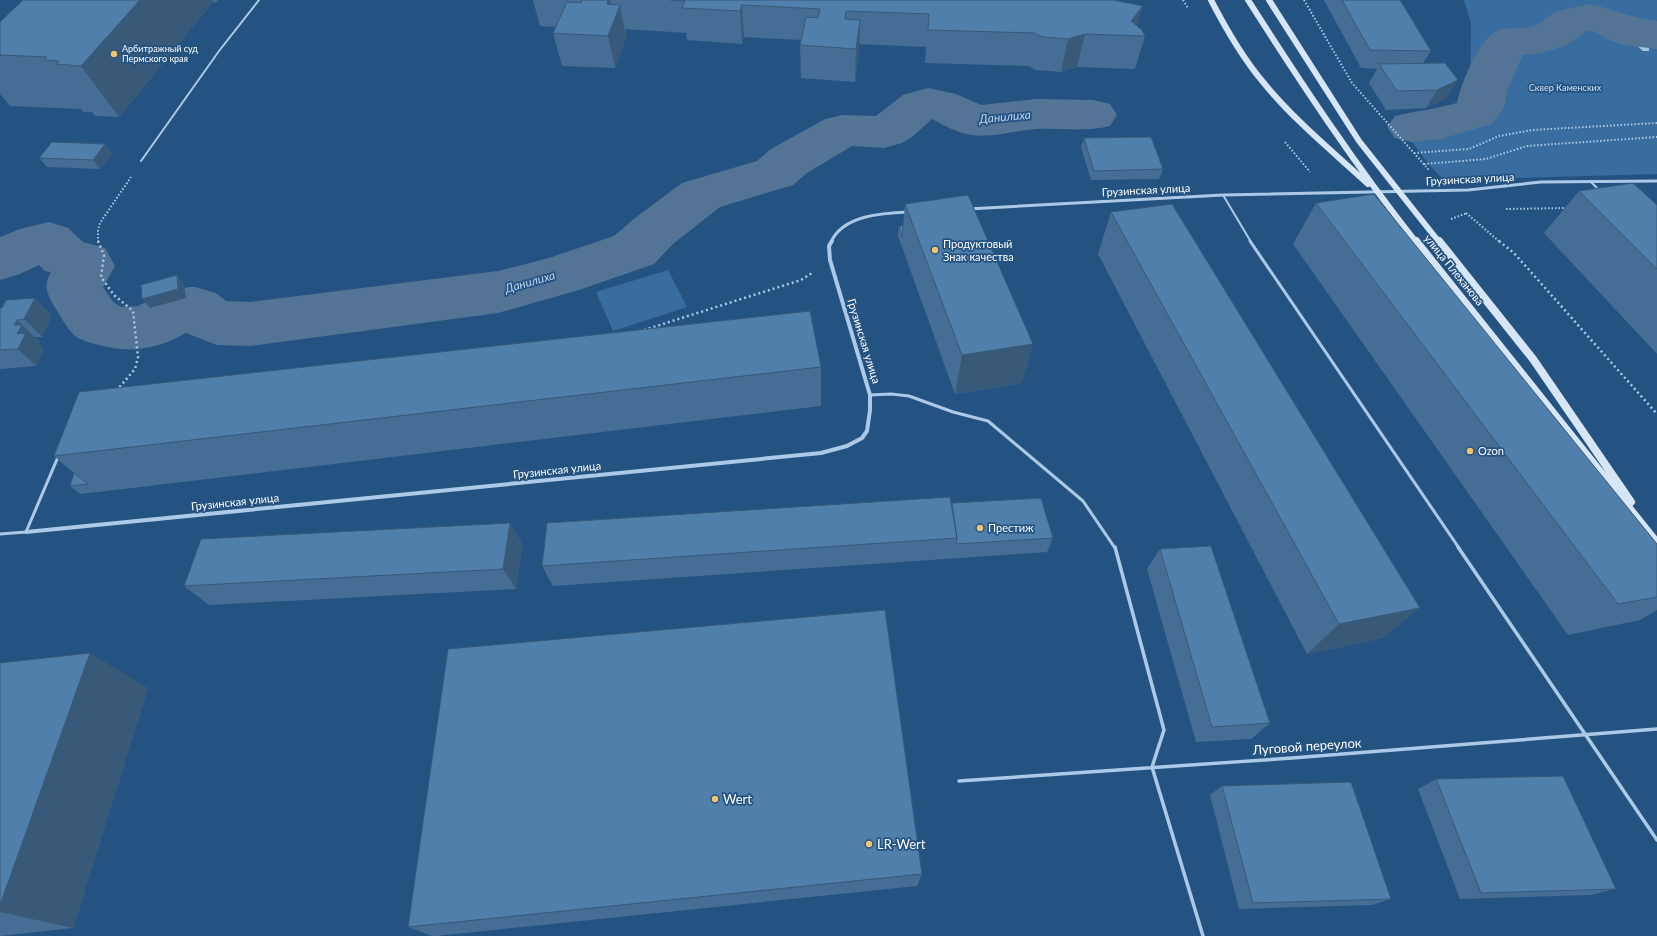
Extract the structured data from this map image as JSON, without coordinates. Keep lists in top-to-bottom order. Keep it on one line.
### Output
{"streets":{"main road":["улица Плеханова"],"street":["Грузинская улица"],"lane":["Луговой переулок"]},"crossings":[["Грузинская улица","улица Плеханова"]],"water":["Данилиха"],"parks":["Сквер Каменских"],"places":["Арбитражный суд Пермского края","Продуктовый Знак качества","Ozon","Престиж","Wert","LR-Wert"]}
